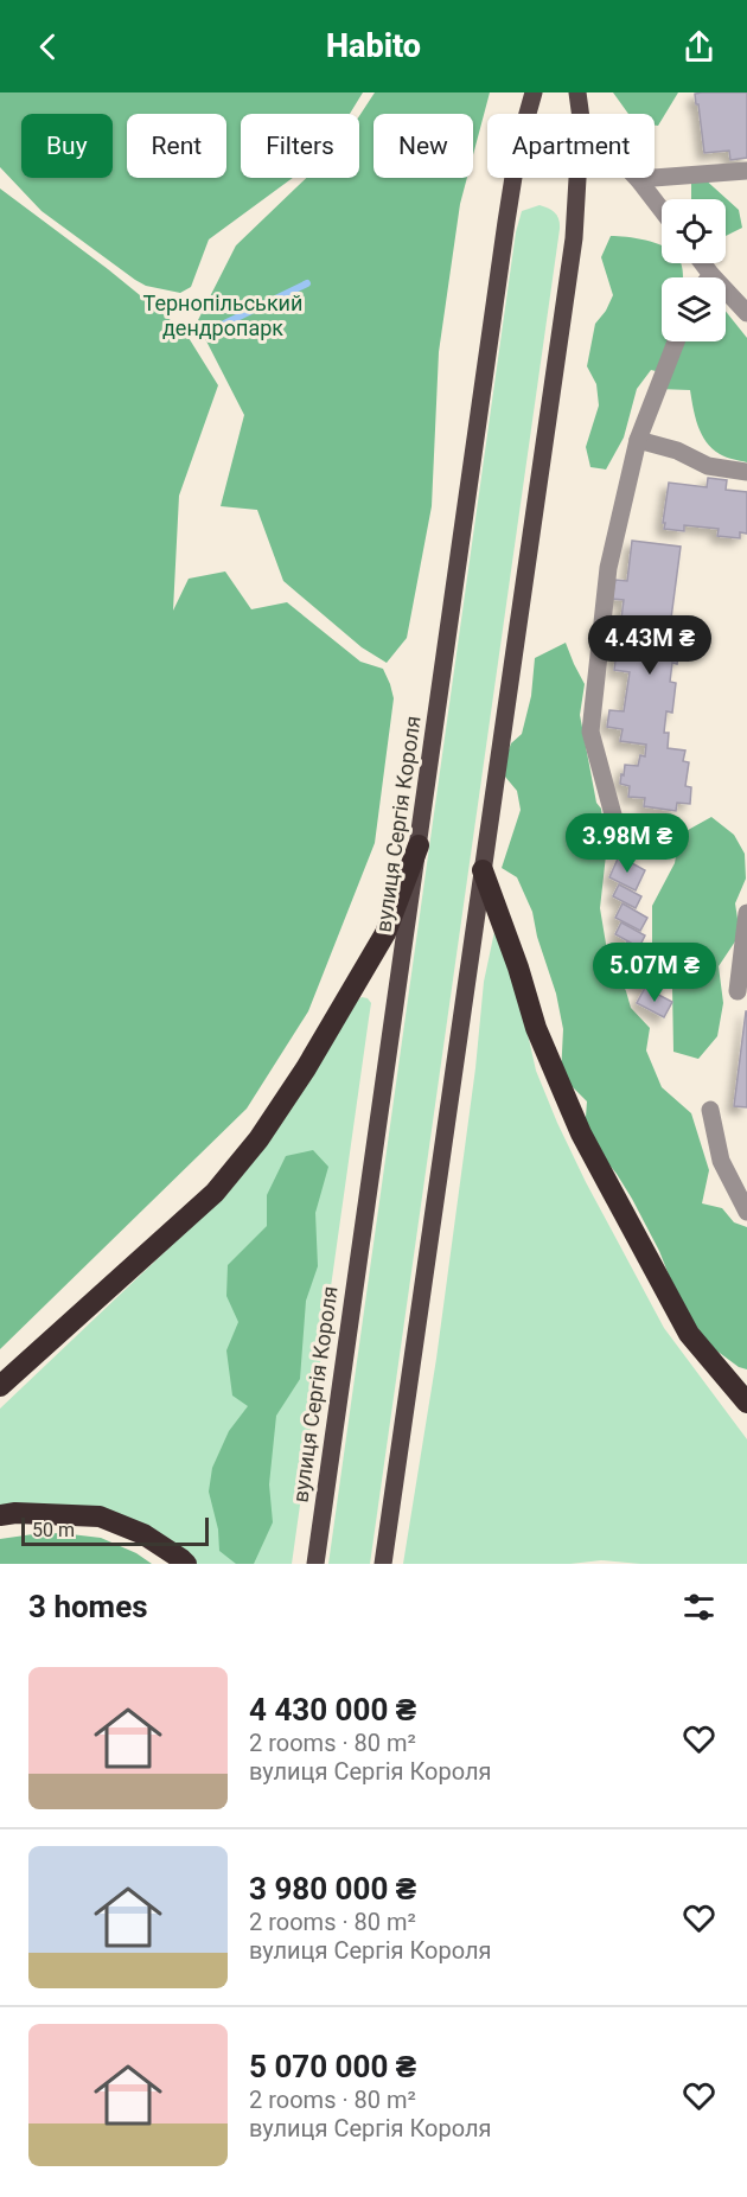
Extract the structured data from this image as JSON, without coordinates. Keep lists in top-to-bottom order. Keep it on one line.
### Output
{"streets":{"main road":["вулиця Сергія Короля"]},"parks":["Тернопільський дендропарк"],"scale_bar":"50 m","page":{"header":"Habito","chip":["Buy","Rent","Filters","New","Apartment"],"price":["4.43M ₴","3.98M ₴","5.07M ₴"],"scale":"50 m","heading":"3 homes","list":[{"name":"4 430 000 ₴","note":"2 rooms · 80 m² · вулиця Сергія Короля"},{"name":"3 980 000 ₴","note":"2 rooms · 80 m² · вулиця Сергія Короля"},{"name":"5 070 000 ₴","note":"2 rooms · 80 m² · вулиця Сергія Короля"}]}}
